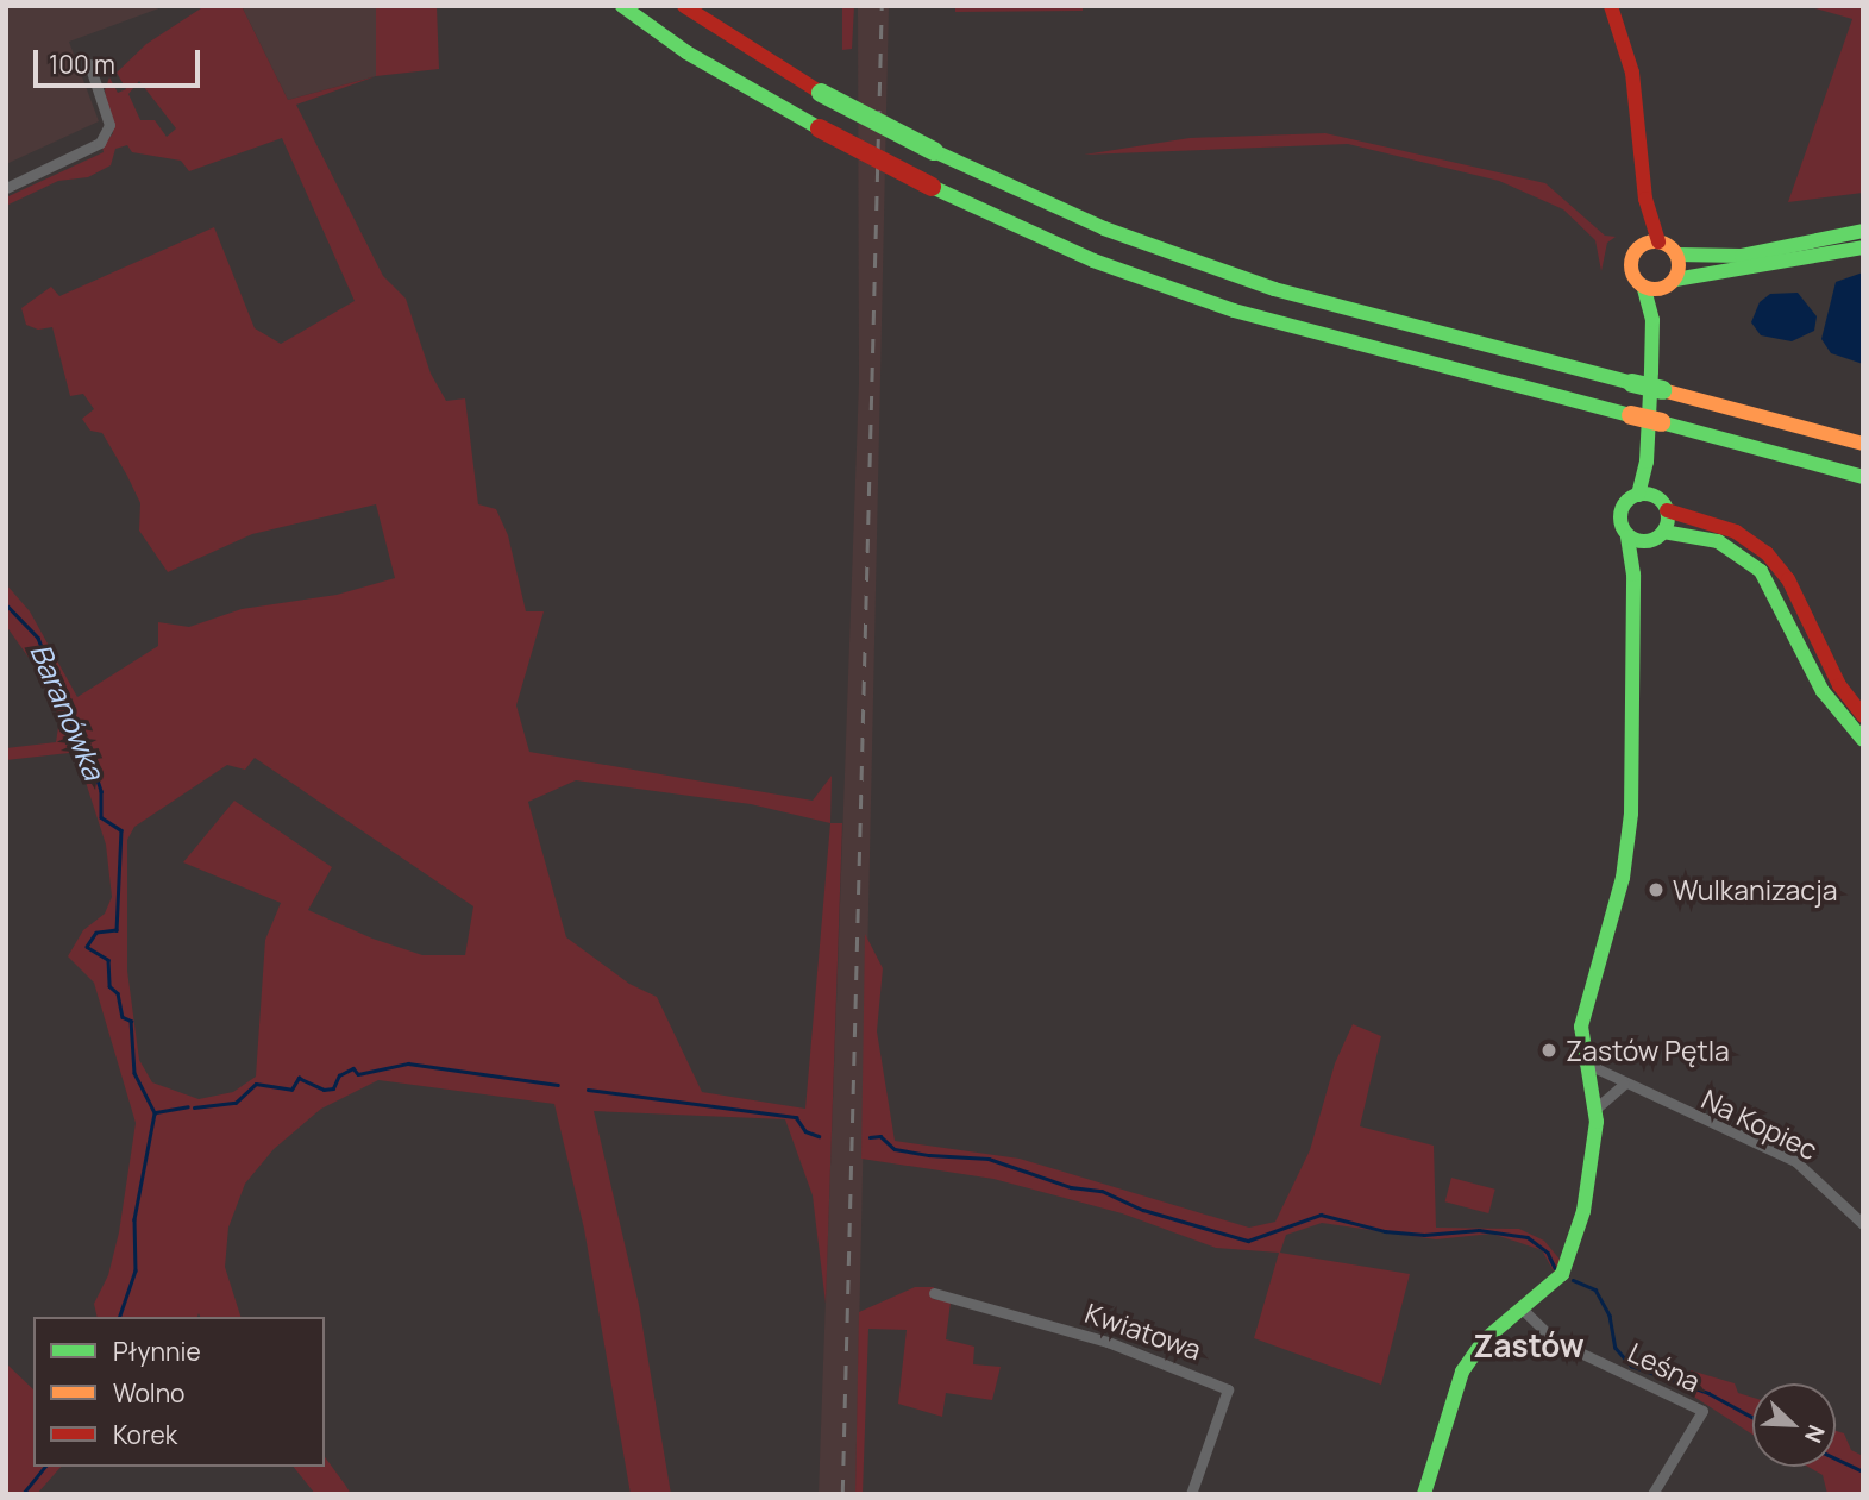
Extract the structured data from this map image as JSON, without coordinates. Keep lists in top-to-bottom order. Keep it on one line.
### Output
{"streets":{"street":["Na Kopiec","Kwiatowa","Leśna"]},"districts":["Zastów"],"water":["Baranówka"],"places":["Wulkanizacja","Zastów Pętla"],"legend":["Płynnie","Wolno","Korek"],"scale_bar":"100 m","north":"bottom right"}
